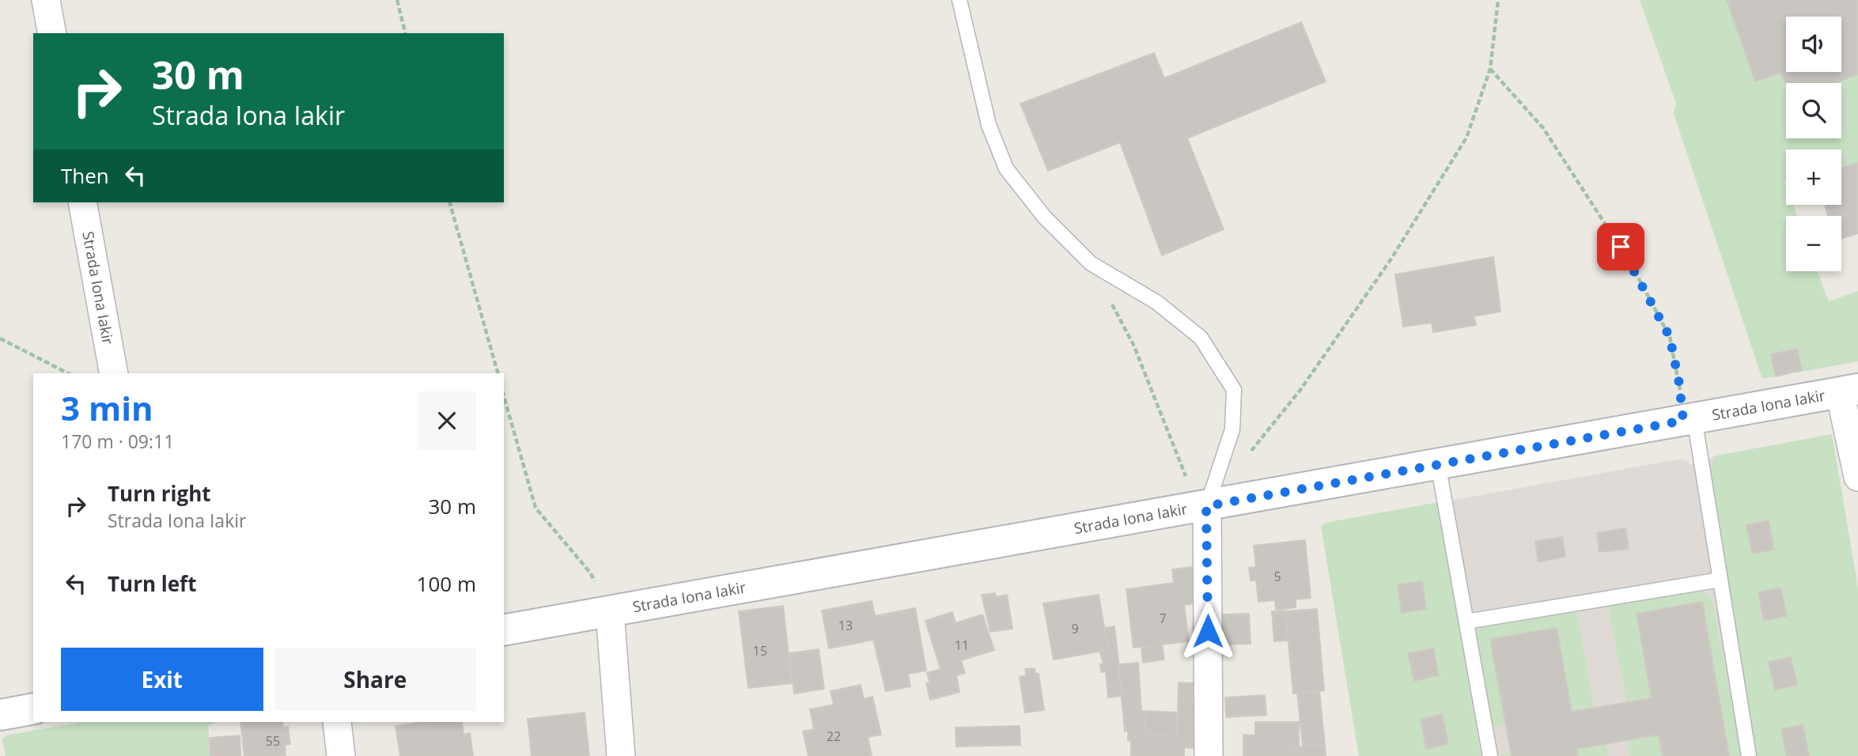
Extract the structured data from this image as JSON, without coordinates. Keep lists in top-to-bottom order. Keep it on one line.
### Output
{"streets":{"street":["Strada Iona Iakir"]},"house_numbers":["5","7","13","9","11","15","22","55"],"page":{"map_buttons":["+","−"],"turn":["30 m","Strada Iona Iakir"],"then":"Then","heading":["3 min","170 m · 09:11"],"list":[{"name":"Turn right","note":"Strada Iona Iakir","value":"30 m"},{"name":"Turn left","value":"100 m"}],"buttons":["Exit","Share"]}}
